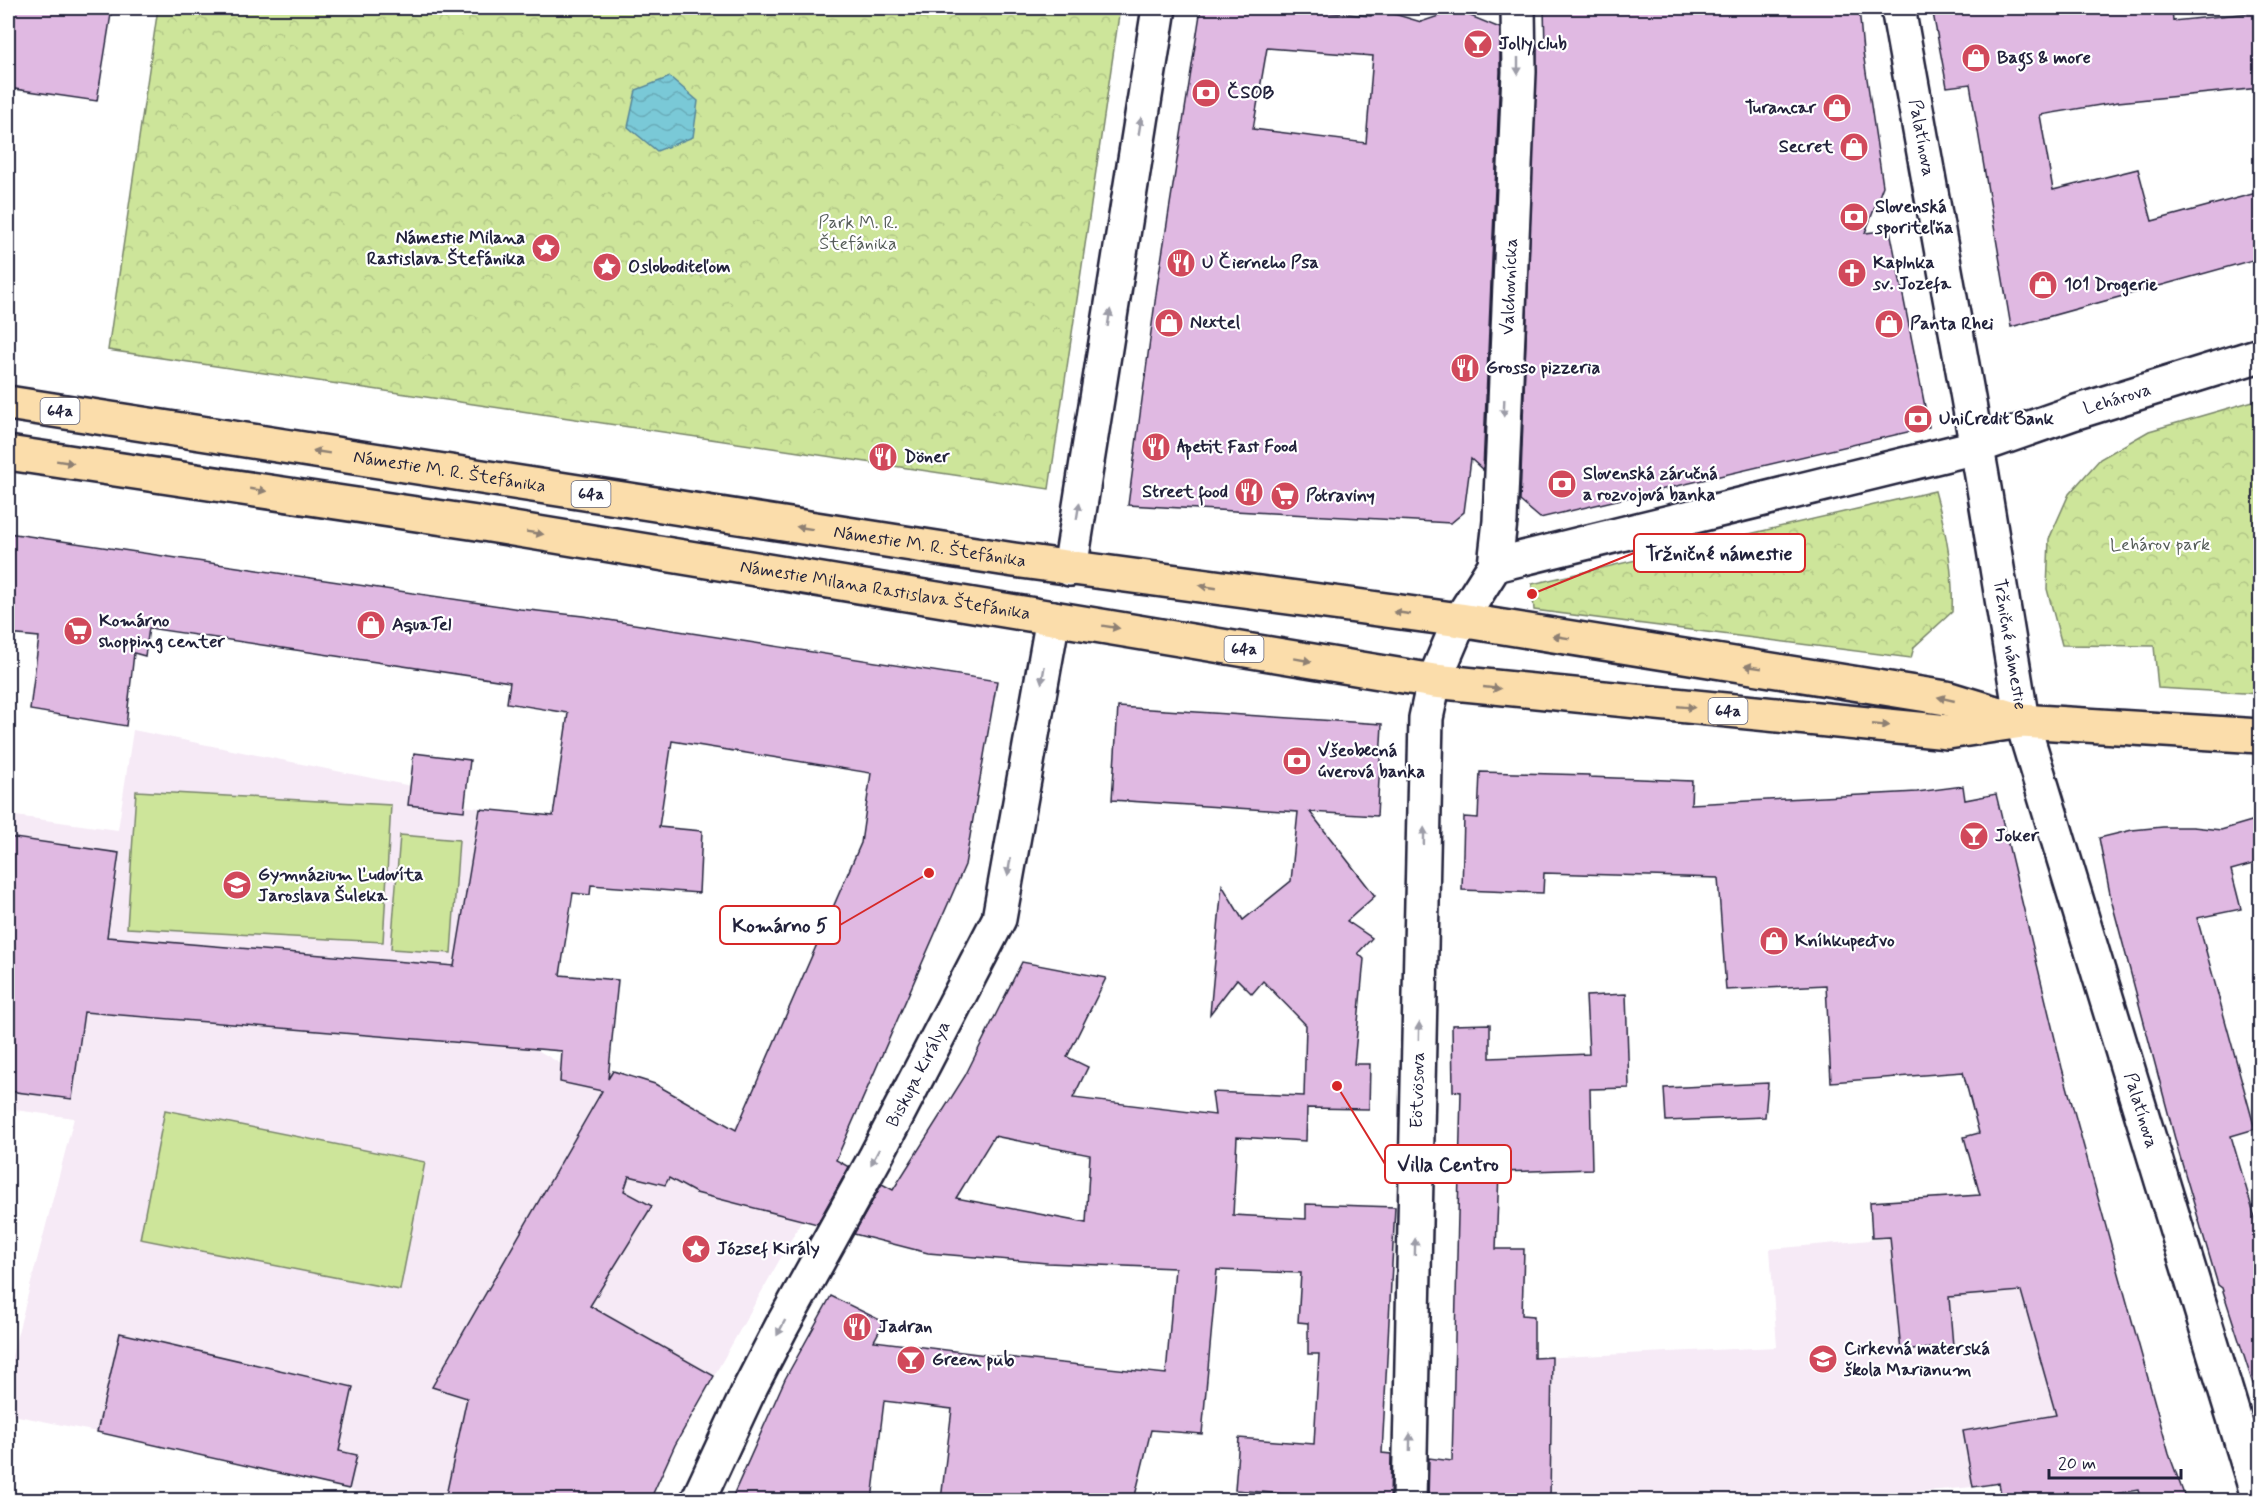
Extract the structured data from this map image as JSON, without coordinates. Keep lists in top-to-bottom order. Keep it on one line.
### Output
{"streets":{"main road":["64a","Námestie M. R. Štefánika","Námestie Milana Rastislava Štefánika","Tržničné námestie"],"street":["Palatínova","Valchovnícka","Lehárova","Biskupa Királya","Eötvösova"]},"crossings":[["Palatínova","Lehárova"],["Palatínova","64a"],["Palatínova","Tržničné námestie"],["Lehárova","Tržničné námestie"],["64a","Tržničné námestie"],["Námestie M. R. Štefánika","Tržničné námestie"],["Námestie Milana Rastislava Štefánika","Tržničné námestie"],["Námestie Milana Rastislava Štefánika","Biskupa Királya"],["Tržničné námestie","Biskupa Királya"],["Tržničné námestie","Eötvösova"]],"one_way":["Valchovnícka","Námestie M. R. Štefánika","Námestie Milana Rastislava Štefánika","Biskupa Királya","Eötvösova"],"parks":["Park M. R. Štefánika","Lehárov park"],"places":{"bar":["Jolly club","Joker","Green pub"],"shop":["Bags & more","Turancar","Secret","101 Drogerie","Nextel","Panta Rhei","AquaTel","Kníhkupectvo"],"bank":["ČSOB","Slovenská sporiteľňa","UniCredit Bank","Slovenská záručná a rozvojová banka","Všeobecná úverová banka"],"place":["Námestie Milana Rastislava Štefánika","Osloboditeľom","József Király"],"restaurant":["U Čierneho Psa","Grosso pizzeria","Apetit Fast Food","Döner","Street food","Jadran"],"church":["Kaplnka sv. Jozefa"],"supermarket":["Potraviny","Komárno shopping center"],"other":["Tržničné námestie","Komárno 5","Villa Centro"],"school or university":["Gymnázium Ľudovíta Jaroslava Šuleka","Cirkevná materská škola Marianum"]},"scale_bar":"20 m"}
